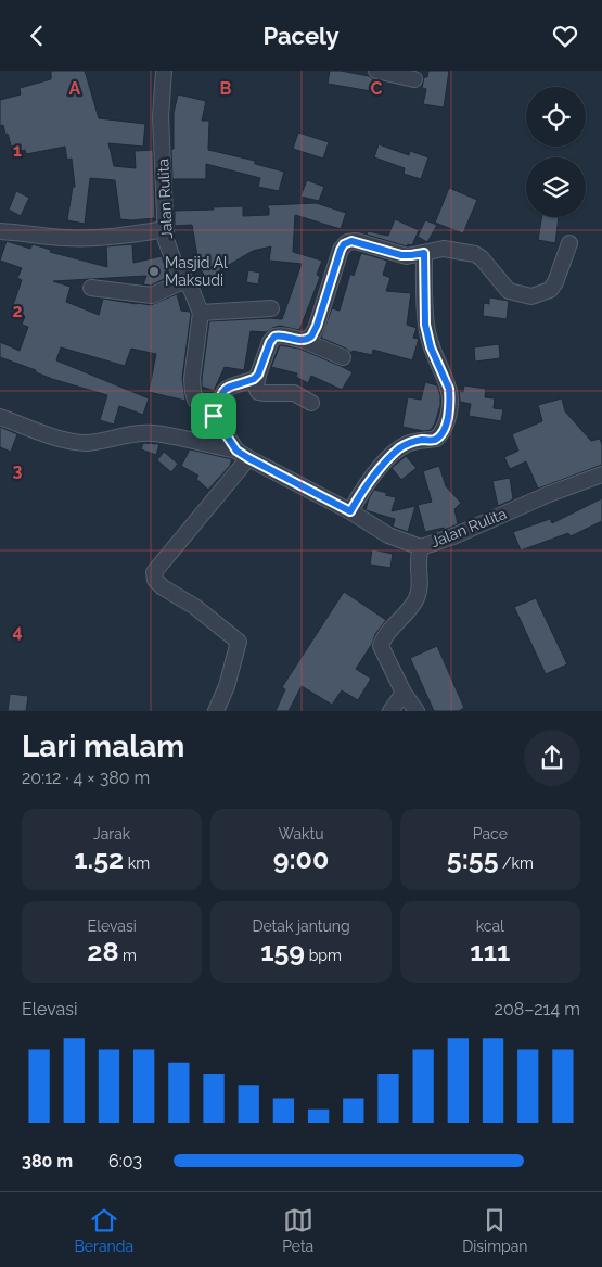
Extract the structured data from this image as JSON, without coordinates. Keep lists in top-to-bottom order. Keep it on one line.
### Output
{"streets":{"street":["Jalan Rulita"]},"places":["Masjid Al Maksudi"],"page":{"header":"Pacely","heading":["Lari malam","20:12 · 4 × 380 m"],"stats":[["Jarak","1.52 km"],["Waktu","9:00"],["Pace","5:55 /km"],["Elevasi","28 m"],["Detak jantung","159 bpm"],["kcal","111"]],"chart":["Elevasi","208–214 m"],"list":[{"name":"380 m","note":"6:03"}],"tabs":["Beranda","Peta","Disimpan"]},"grid":{"columns":["A","B","C"],"rows":["1","2","3","4"]}}
